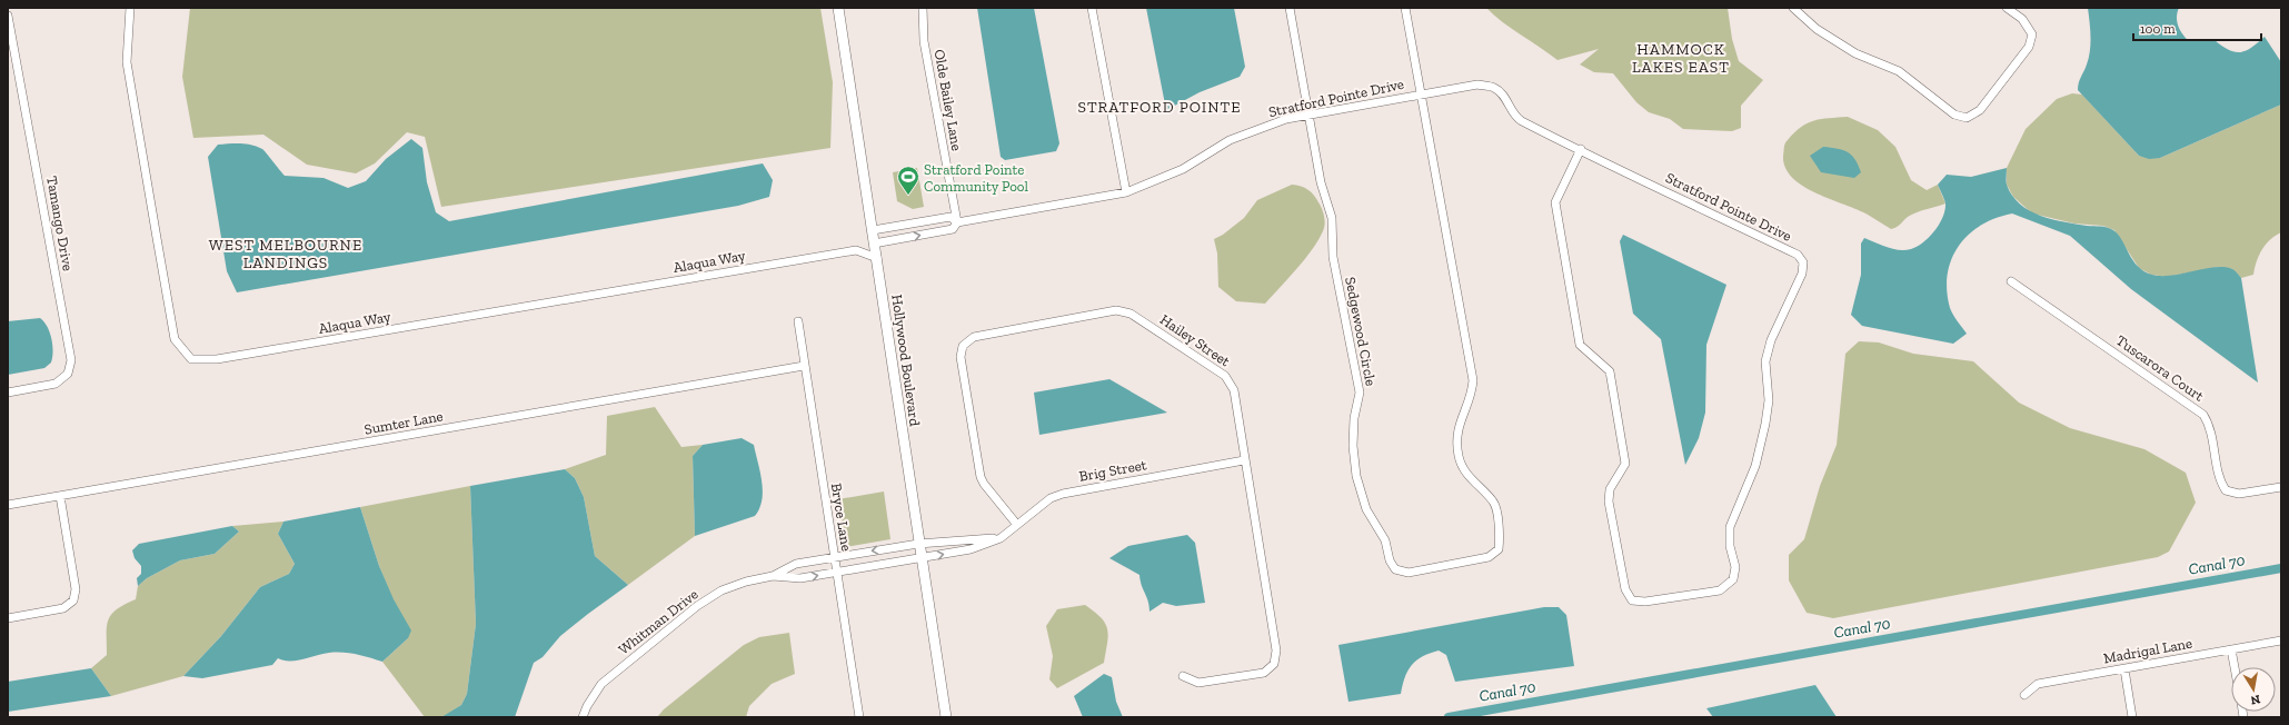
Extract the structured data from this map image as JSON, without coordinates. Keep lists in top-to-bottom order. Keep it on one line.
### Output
{"streets":{"street":["Stratford Pointe Drive","Olde Bailey Lane","Tamango Drive","Alaqua Way","Sedgewood Circle","Hailey Street","Hollywood Boulevard","Tuscarora Court","Sumter Lane","Brig Street","Bryce Lane","Whitman Drive","Madrigal Lane"]},"crossings":[["Stratford Pointe Drive","Olde Bailey Lane"],["Stratford Pointe Drive","Sedgewood Circle"],["Alaqua Way","Hollywood Boulevard"],["Hailey Street","Brig Street"],["Hollywood Boulevard","Brig Street"],["Hollywood Boulevard","Whitman Drive"],["Sumter Lane","Bryce Lane"],["Brig Street","Whitman Drive"],["Bryce Lane","Whitman Drive"]],"districts":["HAMMOCK LAKES EAST","STRATFORD POINTE","WEST MELBOURNE LANDINGS"],"water":["Canal 70"],"places":{"sports":["Stratford Pointe Community Pool"]},"scale_bar":"100 m","north":"bottom"}
